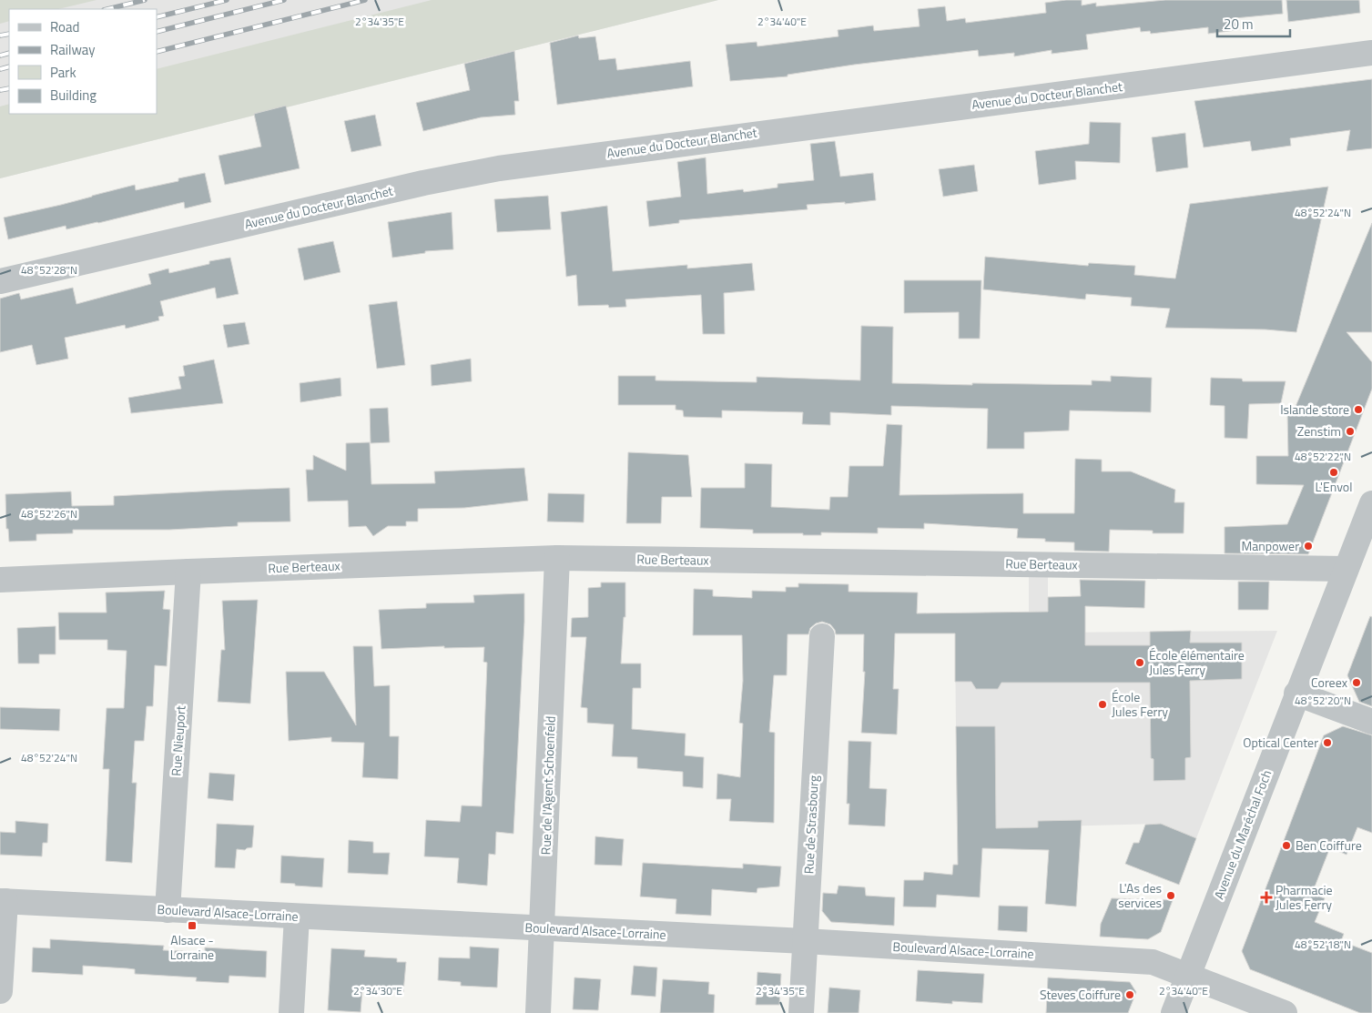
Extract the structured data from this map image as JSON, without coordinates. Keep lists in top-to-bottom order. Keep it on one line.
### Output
{"streets":{"street":["Avenue du Docteur Blanchet","Rue Berteaux","Rue Nieuport","Rue de l'Agent Schoenfeld","Rue de Strasbourg","Avenue du Maréchal Foch","Boulevard Alsace-Lorraine"]},"crossings":[["Rue Berteaux","Rue Nieuport"],["Rue Berteaux","Rue de l'Agent Schoenfeld"],["Rue Berteaux","Avenue du Maréchal Foch"],["Rue Nieuport","Boulevard Alsace-Lorraine"],["Rue de l'Agent Schoenfeld","Boulevard Alsace-Lorraine"],["Rue de Strasbourg","Boulevard Alsace-Lorraine"],["Avenue du Maréchal Foch","Boulevard Alsace-Lorraine"]],"places":{"other":["Islande store","Zenstim","L'Envol","Manpower","École élémentaire Jules Ferry","Coreex","École Jules Ferry","Optical Center","Ben Coiffure","L'As des services","Steves Coiffure"],"health":["Pharmacie Jules Ferry"],"transit":["Alsace - Lorraine"]},"legend":["Road","Railway","Park","Building"],"scale_bar":"20 m","coordinates":["2°34'35\"E","2°34'40\"E","48°52'24\"N","48°52'28\"N","48°52'22\"N","48°52'26\"N","48°52'20\"N","48°52'18\"N","2°34'30\"E"]}
